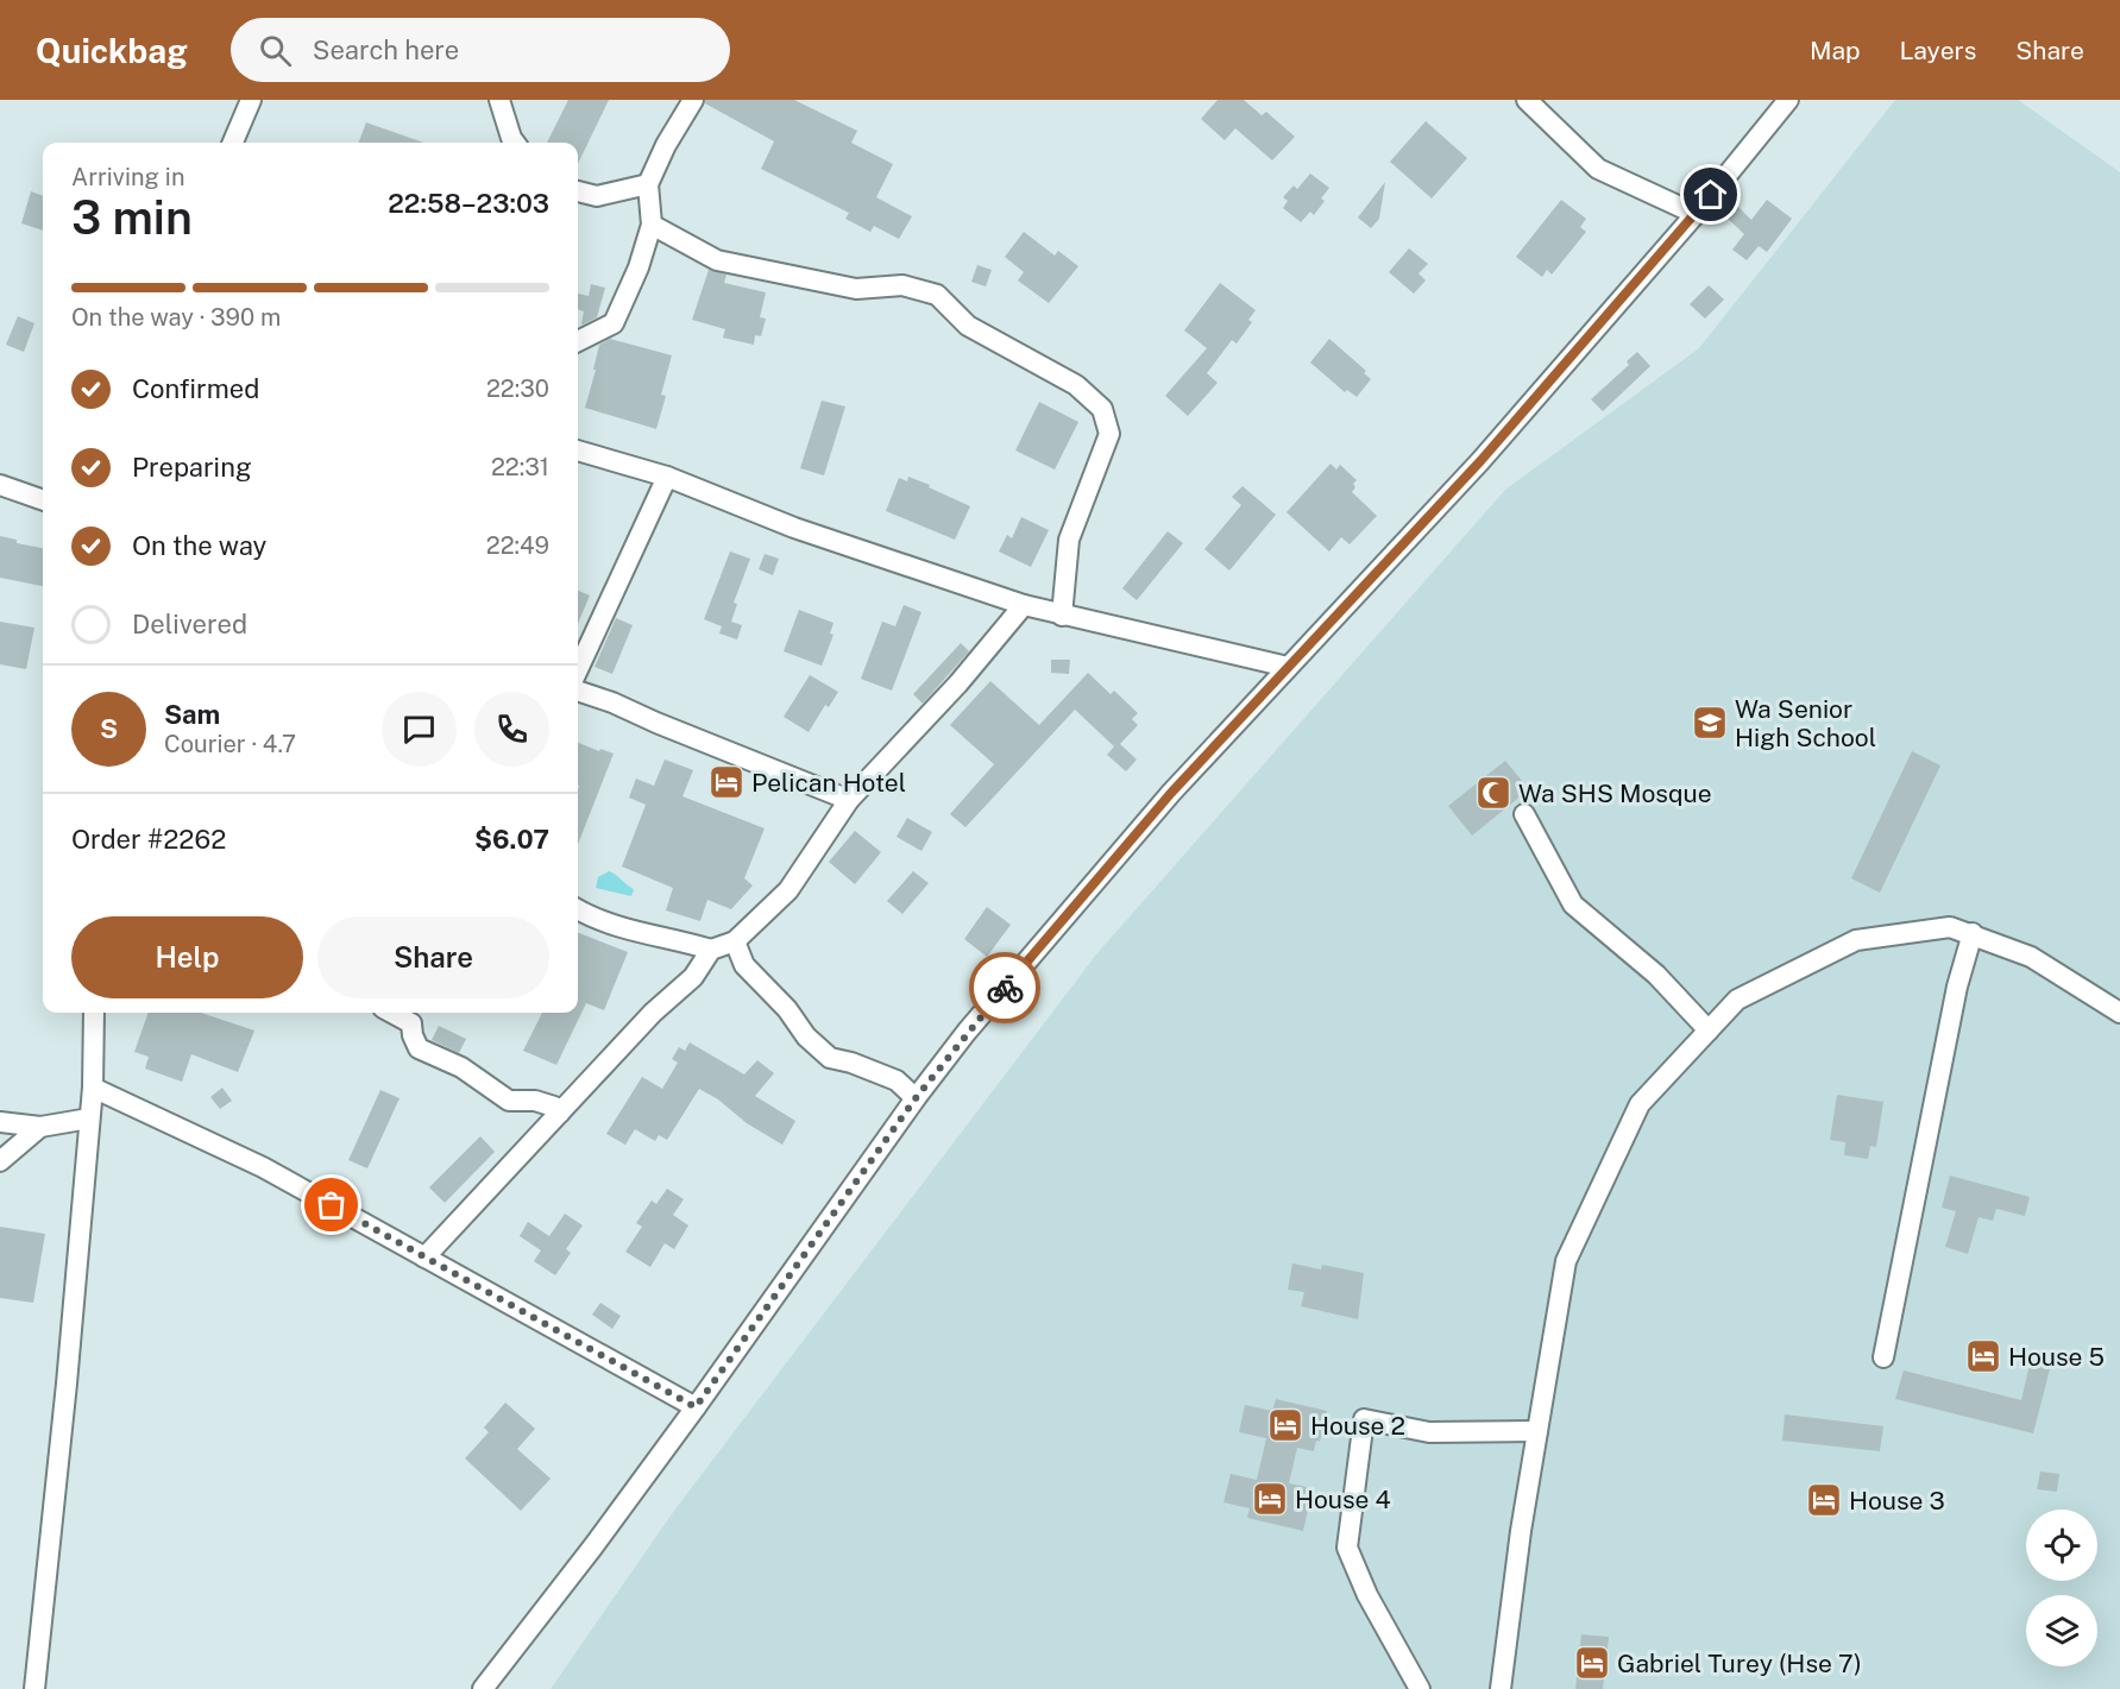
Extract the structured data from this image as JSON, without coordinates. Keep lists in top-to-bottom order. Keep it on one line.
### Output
{"places":{"school or university":["Wa Senior High School"],"hotel":["Pelican Hotel","House 5","House 2","House 4","House 3","Gabriel Turey (Hse 7)"],"mosque":["Wa SHS Mosque"]},"page":{"header":"Quickbag","search":"Search here","nav":["Map","Layers","Share"],"heading":["3 min","Arriving in","22:58–23:03"],"panel":["Sam","Courier · 4.7","Order #2262","$6.07"],"bar":"On the way · 390 m","list":[["Confirmed","22:30"],["Preparing","22:31"],["On the way","22:49"],"Delivered"],"round":"S","buttons":["Help","Share"]}}
